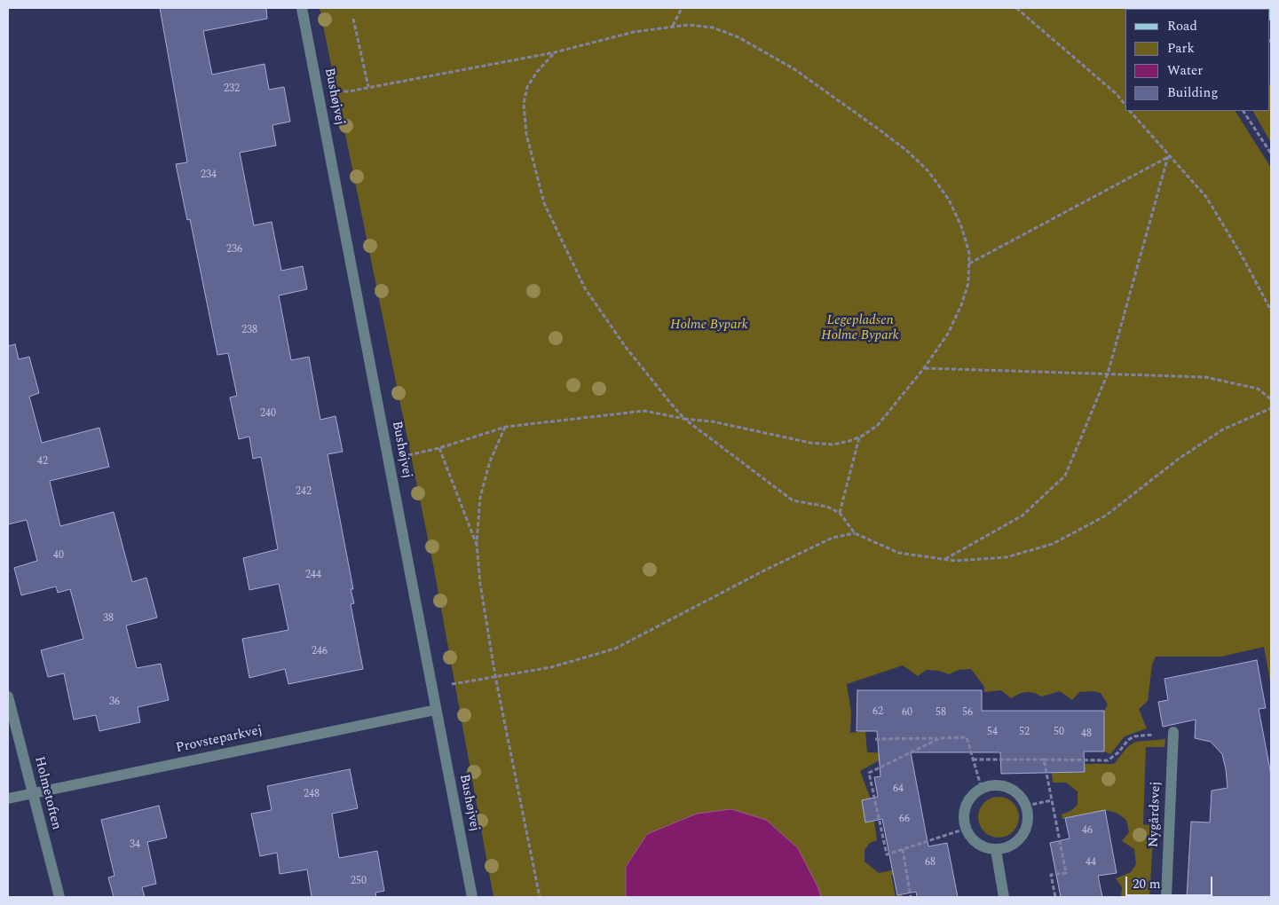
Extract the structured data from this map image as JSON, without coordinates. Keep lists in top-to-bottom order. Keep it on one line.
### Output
{"streets":{"street":["Bushøjvej","Provsteparkvej","Holmetoften","Nygårdsvej"]},"crossings":[["Bushøjvej","Provsteparkvej"],["Provsteparkvej","Holmetoften"]],"parks":["Legepladsen Holme Bypark","Holme Bypark"],"house_numbers":["232","234","236","238","240","42","242","40","244","38","246","36","62","60","58","56","54","52","50","48","64","248","66","46","34","68","44","250"],"legend":["Road","Park","Water","Building"],"scale_bar":"20 m"}
